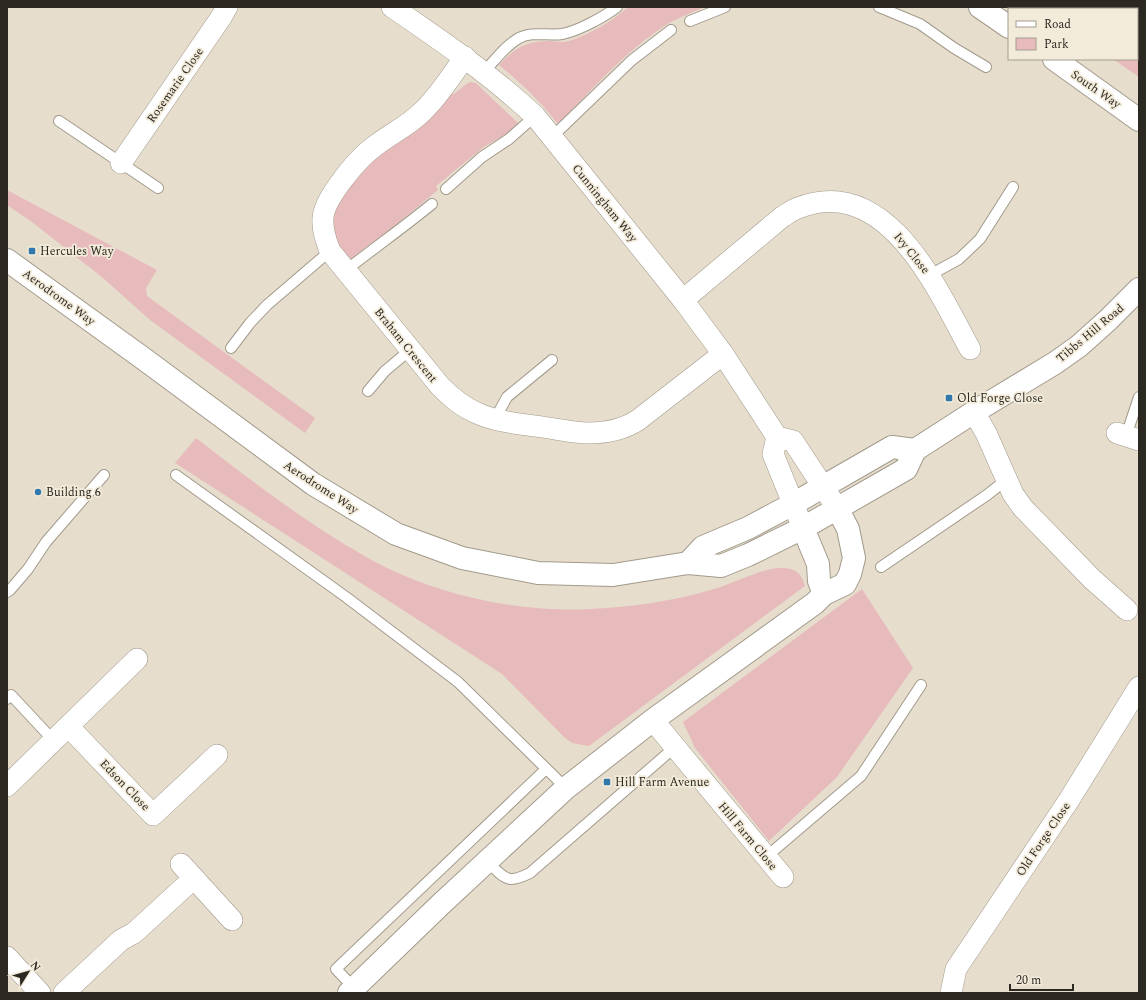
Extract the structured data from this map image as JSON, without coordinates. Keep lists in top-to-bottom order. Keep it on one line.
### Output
{"streets":{"street":["Rosemarie Close","South Way","Cunningham Way","Ivy Close","Aerodrome Way","Tibbs Hill Road","Braham Crescent","Edson Close","Hill Farm Close","Old Forge Close"]},"crossings":[["Cunningham Way","Ivy Close"],["Cunningham Way","Braham Crescent"]],"places":{"transit":["Hercules Way","Old Forge Close","Hill Farm Avenue"],"other":["Building 6"]},"legend":["Road","Park"],"scale_bar":"20 m","north":"top right"}
